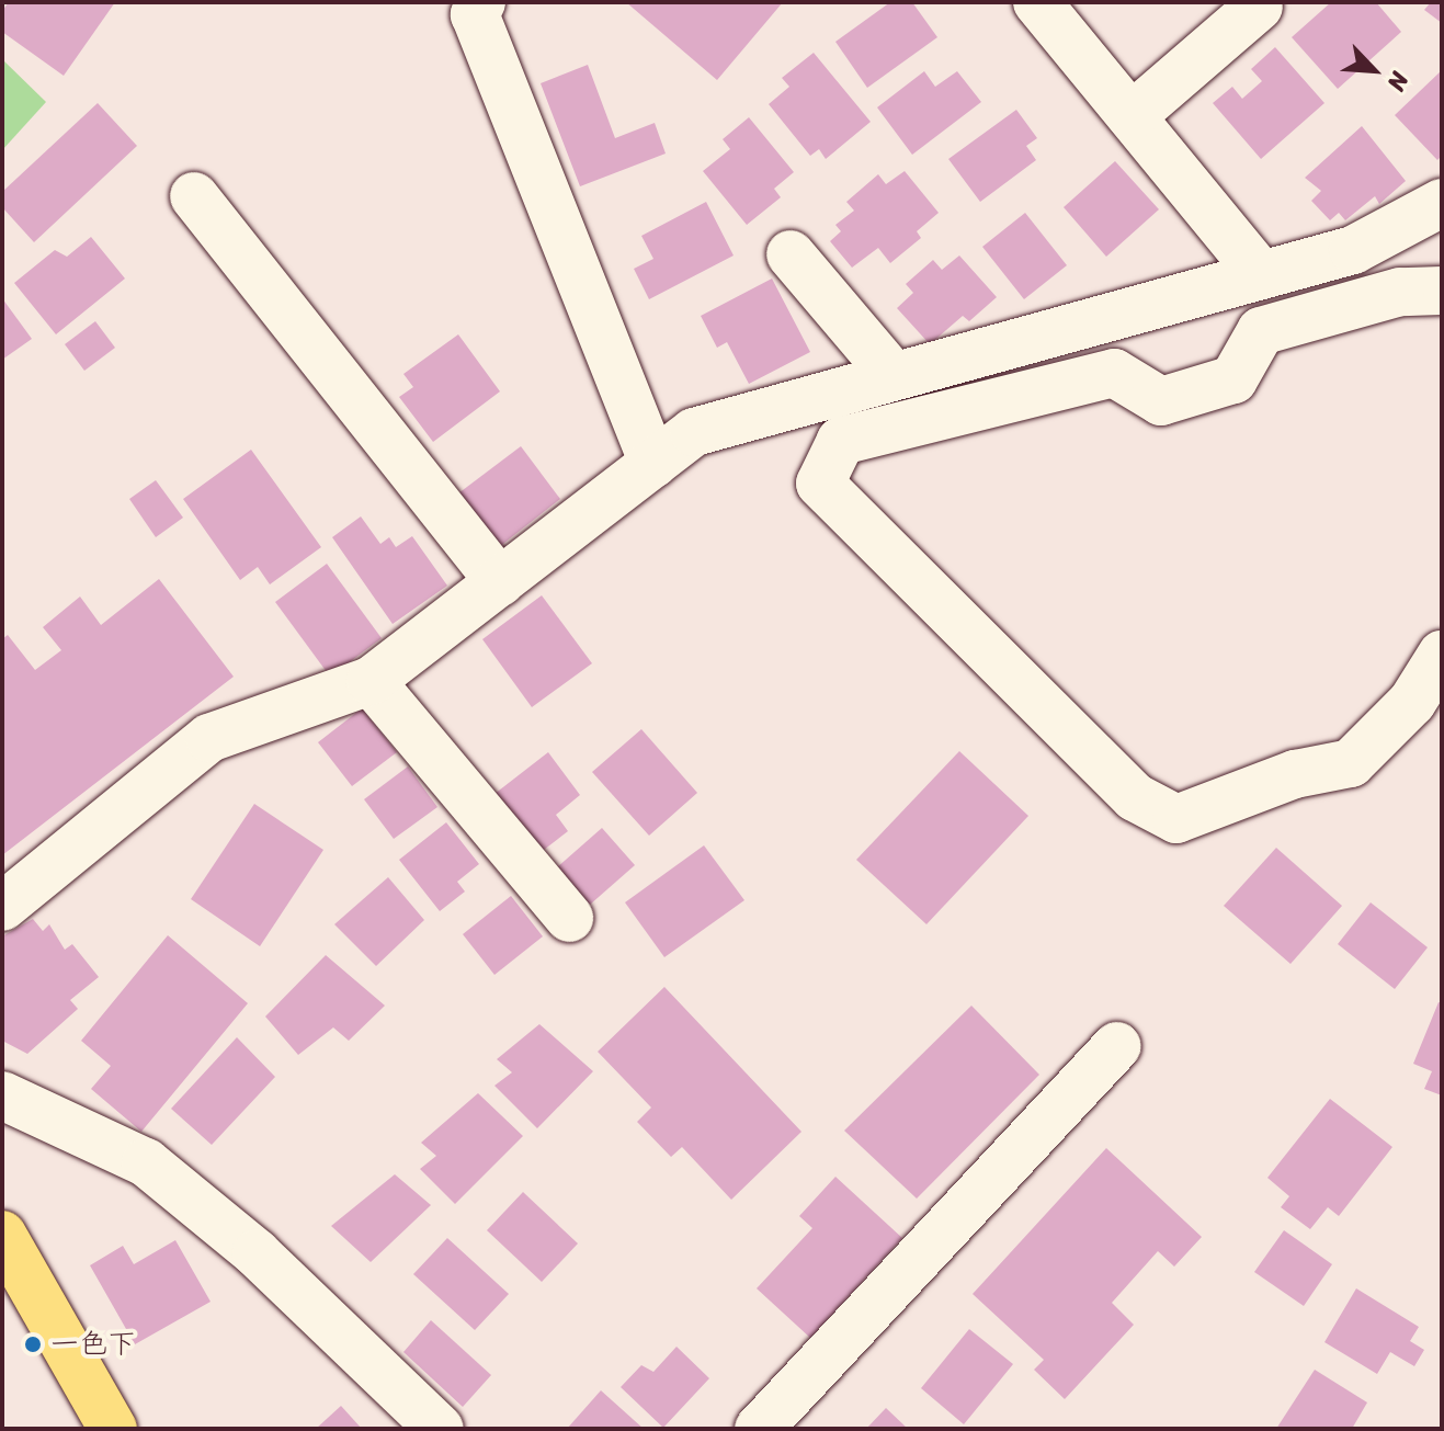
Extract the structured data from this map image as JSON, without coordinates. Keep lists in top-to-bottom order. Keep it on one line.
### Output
{"places":["一色下"],"north":"bottom right"}
